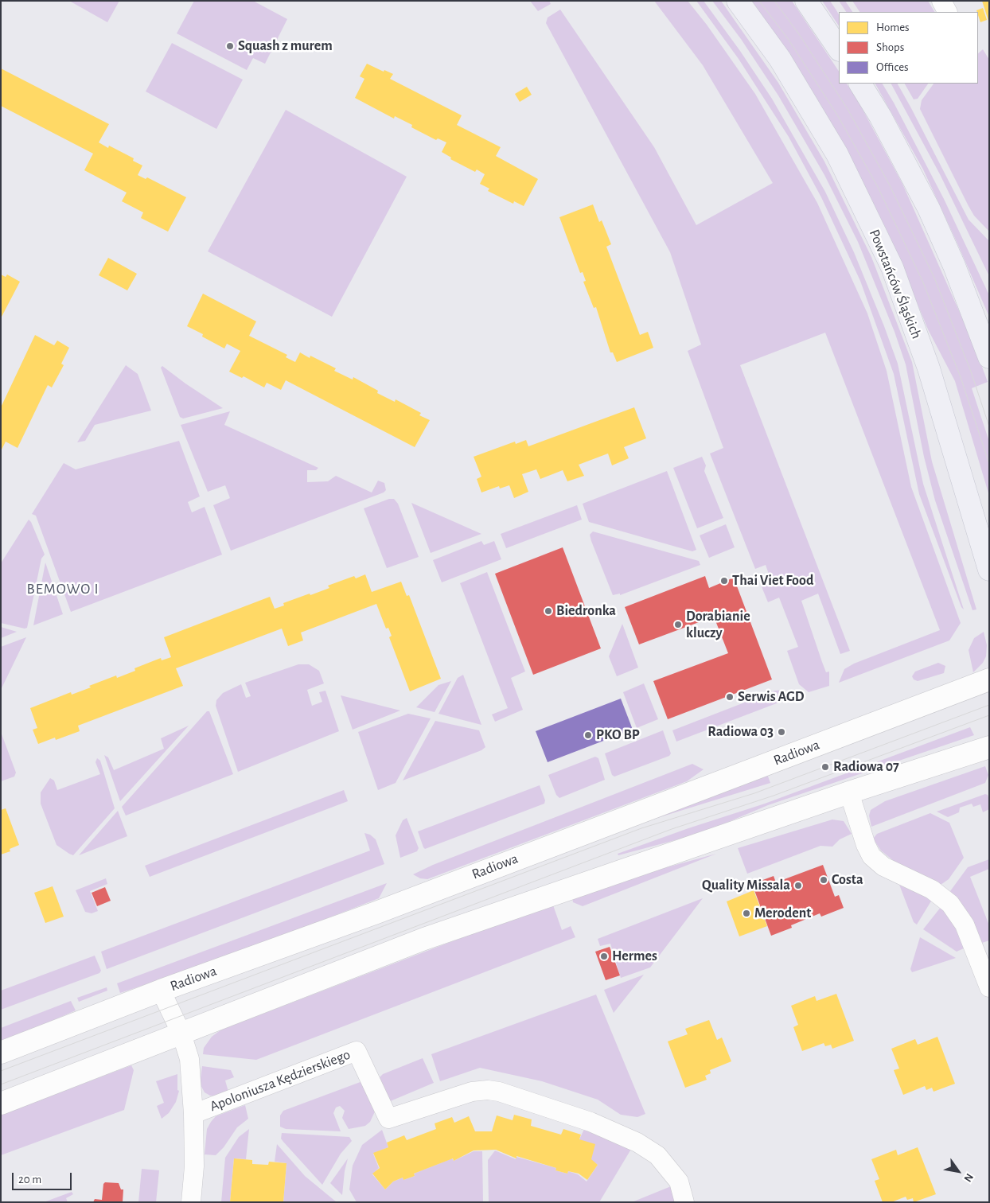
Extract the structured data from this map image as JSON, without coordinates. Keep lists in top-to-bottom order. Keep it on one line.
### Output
{"streets":{"main road":["Powstańców Śląskich"],"street":["Radiowa","Apoloniusza Kędzierskiego"]},"districts":["BEMOWO I"],"places":["Squash z murem","Thai Viet Food","Biedronka","Dorabianie kluczy","Serwis AGD","Radiowa 03","PKO BP","Radiowa 07","Costa","Quality Missala","Merodent","Hermes"],"legend":["Homes","Shops","Offices"],"scale_bar":"20 m","north":"bottom right"}
